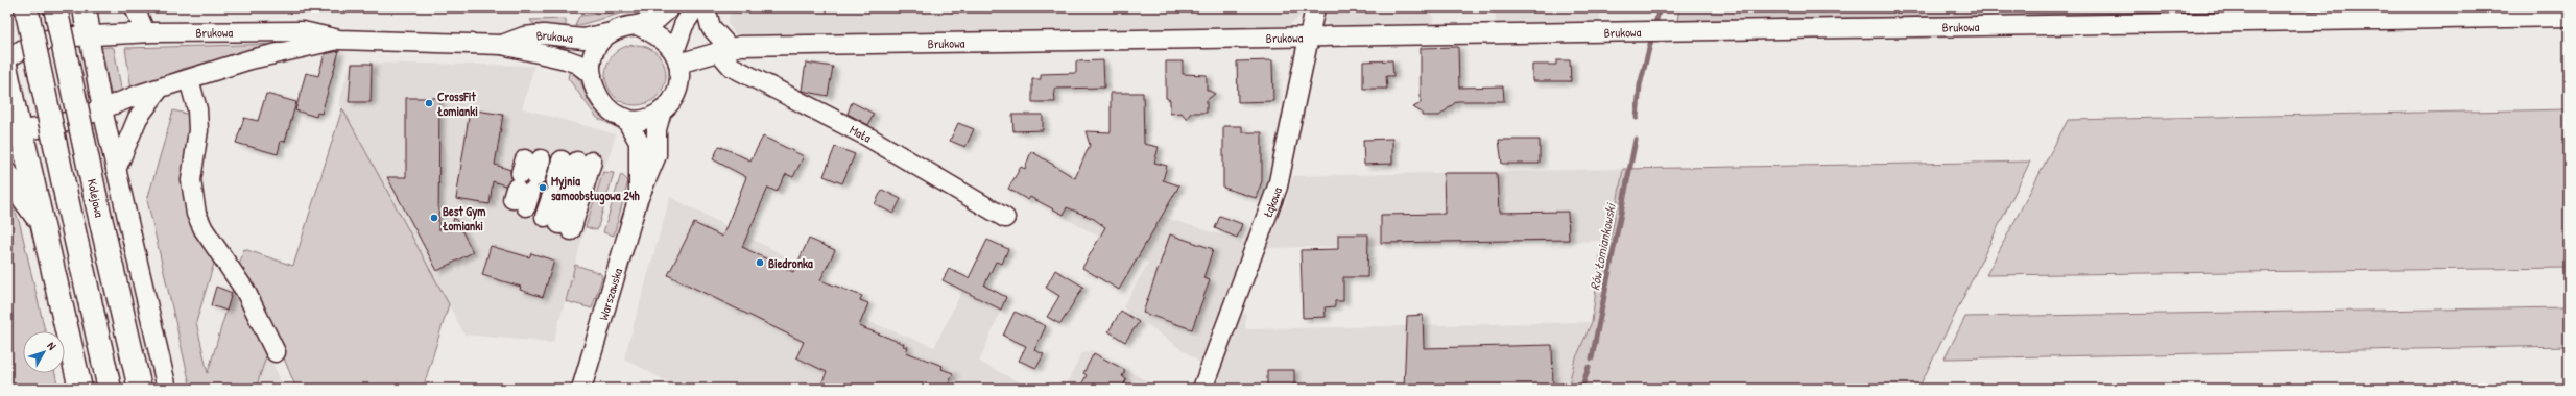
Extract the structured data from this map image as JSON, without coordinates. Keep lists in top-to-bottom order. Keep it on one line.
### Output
{"streets":{"highway":["Kolejowa"],"street":["Brukowa","Mała","Łąkowa","Warszawska"]},"crossings":[["Brukowa","Mała"],["Brukowa","Łąkowa"],["Brukowa","Warszawska"]],"water":["Rów Łomiankowski"],"places":["CrossFit Łomianki","Myjnia samoobsługowa 24h","Best Gym Łomianki","Biedronka"],"north":"top right"}
